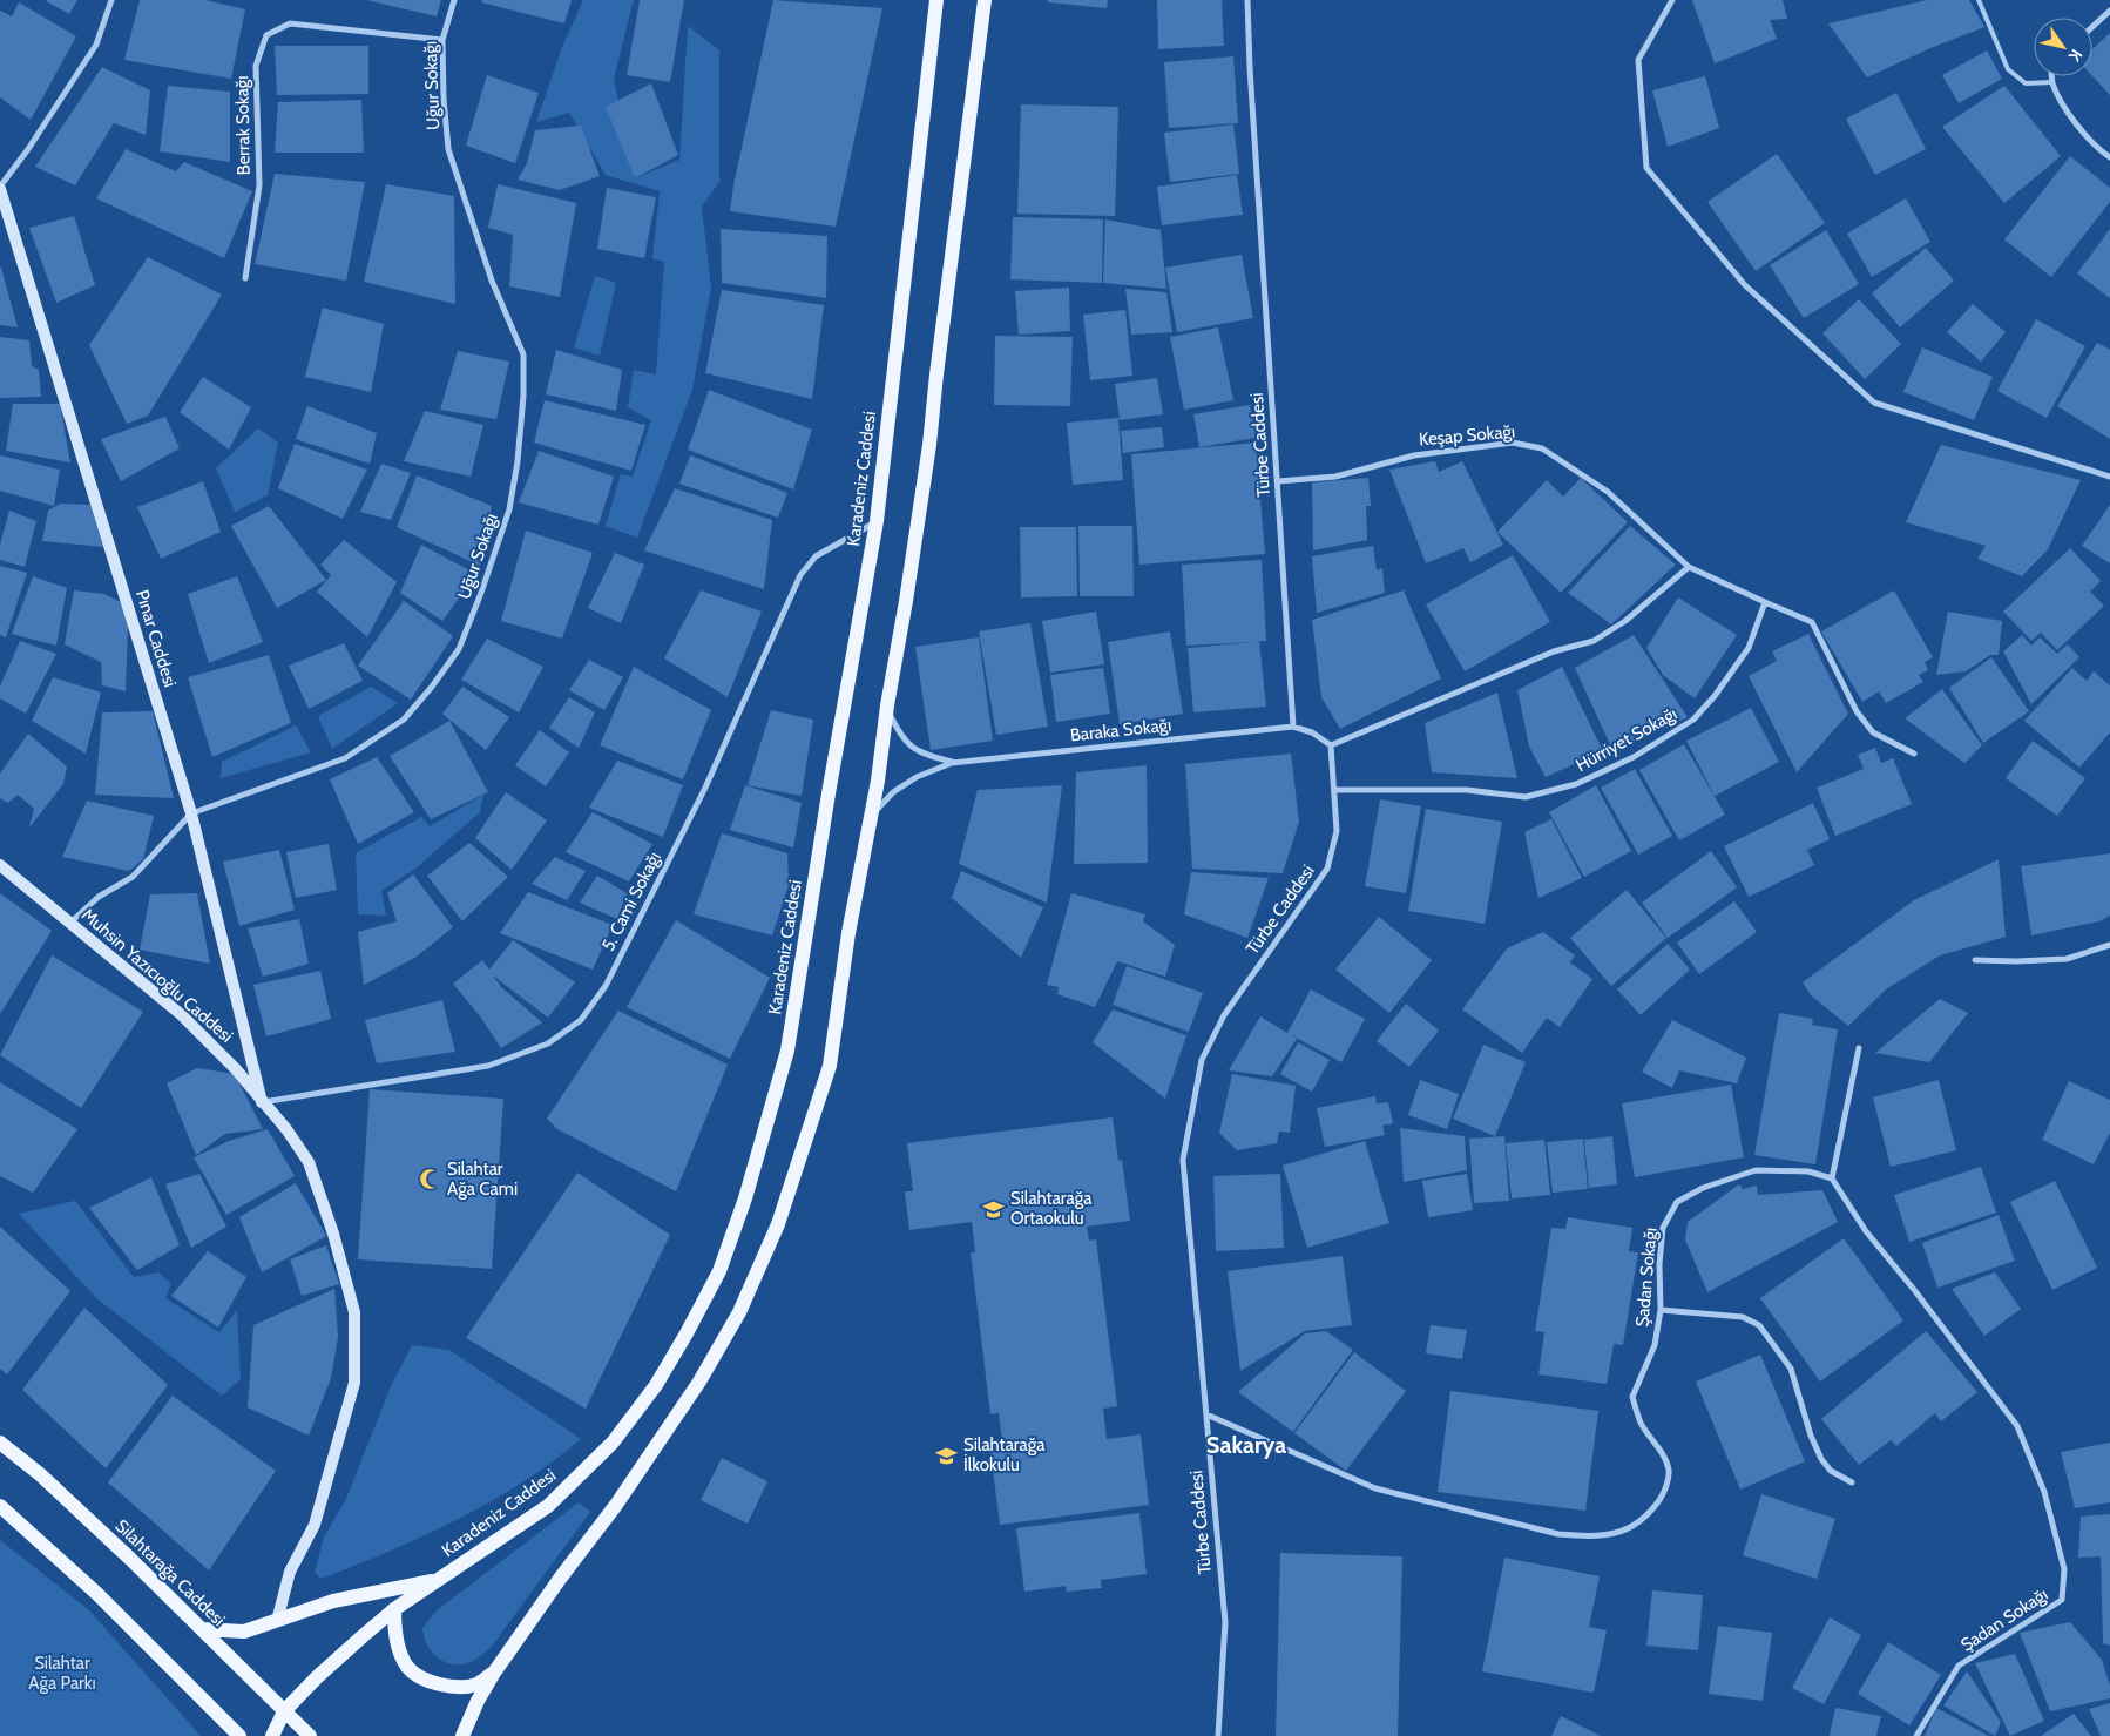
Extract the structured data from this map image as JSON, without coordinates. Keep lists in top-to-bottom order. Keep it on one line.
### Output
{"streets":{"main road":["Karadeniz Caddesi","Pınar Caddesi","Muhsin Yazıcıoğlu Caddesi","Silahtarağa Caddesi"],"street":["Uğur Sokağı","Berrak Sokağı","Keşap Sokağı","Türbe Caddesi","Baraka Sokağı","Hürriyet Sokağı","5. Cami Sokağı","Şadan Sokağı"]},"crossings":[["Uğur Sokağı","Berrak Sokağı"],["Uğur Sokağı","Pınar Caddesi"],["Uğur Sokağı","Muhsin Yazıcıoğlu Caddesi"],["Keşap Sokağı","Türbe Caddesi"],["Türbe Caddesi","Baraka Sokağı"],["Türbe Caddesi","Hürriyet Sokağı"],["Türbe Caddesi","Şadan Sokağı"],["Karadeniz Caddesi","5. Cami Sokağı"],["Karadeniz Caddesi","Silahtarağa Caddesi"],["Pınar Caddesi","5. Cami Sokağı"],["Pınar Caddesi","Muhsin Yazıcıoğlu Caddesi"],["5. Cami Sokağı","Muhsin Yazıcıoğlu Caddesi"]],"districts":["Sakarya"],"parks":["Silahtar Ağa Parkı"],"places":{"mosque":["Silahtar Ağa Cami"],"school or university":["Silahtarağa Ortaokulu","Silahtarağa İlkokulu"]},"north":"bottom right"}
